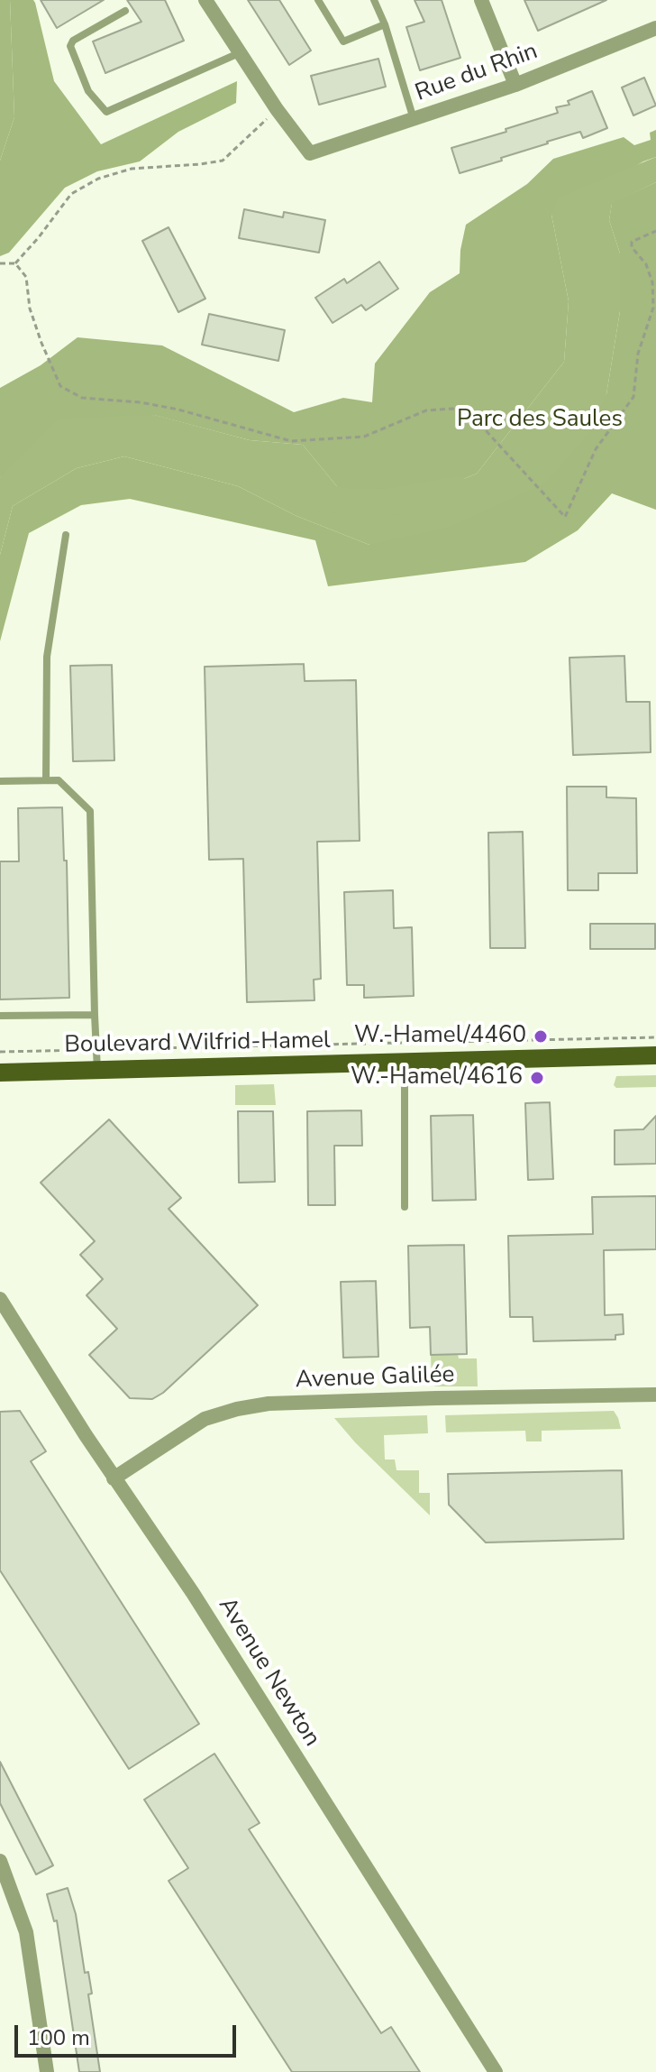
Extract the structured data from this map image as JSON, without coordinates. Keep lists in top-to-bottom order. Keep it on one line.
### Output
{"streets":{"main road":["Boulevard Wilfrid-Hamel"],"street":["Rue du Rhin","Avenue Galilée","Avenue Newton"]},"crossings":[["Avenue Galilée","Avenue Newton"]],"parks":["Parc des Saules"],"places":["W.-Hamel/4460","W.-Hamel/4616"],"scale_bar":"100 m"}
